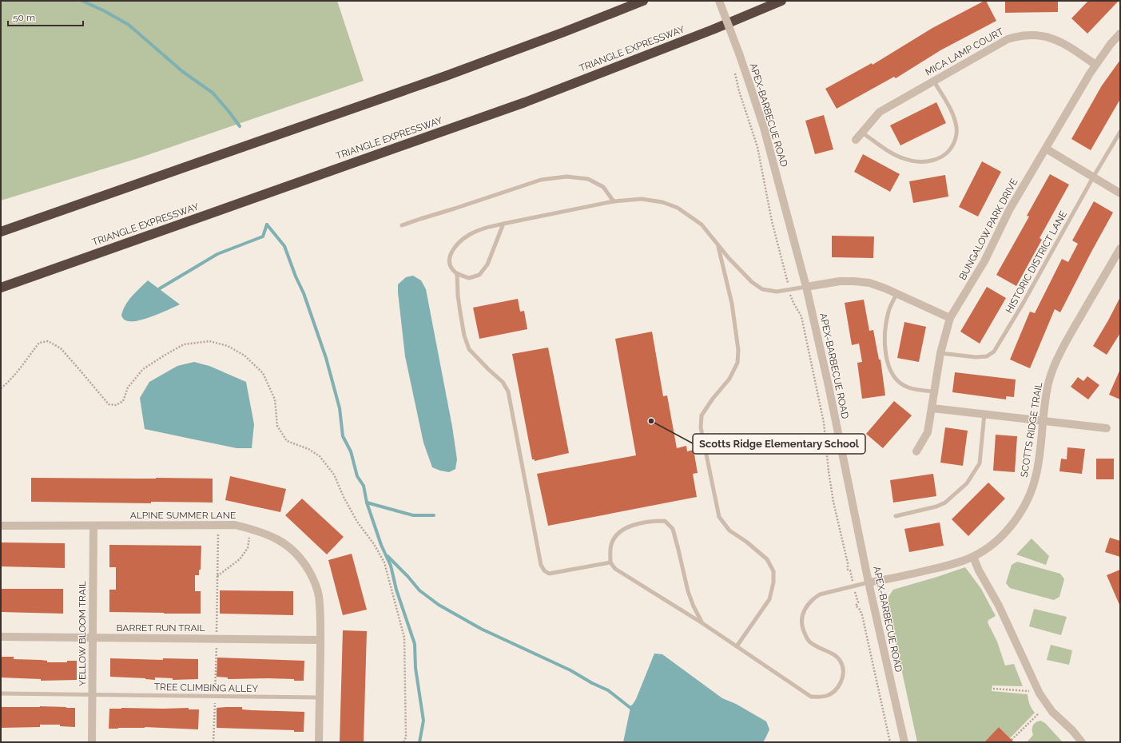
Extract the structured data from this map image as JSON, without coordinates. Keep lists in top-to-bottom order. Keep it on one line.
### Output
{"streets":{"highway":["TRIANGLE EXPRESSWAY"],"street":["MICA LAMP COURT","APEX-BARBECUE ROAD","BUNGALOW PARK DRIVE","SCOTTS RIDGE TRAIL","ALPINE SUMMER LANE","BARRET RUN TRAIL","YELLOW BLOOM TRAIL"],"lane":["HISTORIC DISTRICT LANE","TREE CLIMBING ALLEY"]},"crossings":[["MICA LAMP COURT","BUNGALOW PARK DRIVE"],["APEX-BARBECUE ROAD","SCOTTS RIDGE TRAIL"],["BUNGALOW PARK DRIVE","HISTORIC DISTRICT LANE"],["ALPINE SUMMER LANE","BARRET RUN TRAIL"],["ALPINE SUMMER LANE","YELLOW BLOOM TRAIL"],["ALPINE SUMMER LANE","TREE CLIMBING ALLEY"],["BARRET RUN TRAIL","YELLOW BLOOM TRAIL"],["YELLOW BLOOM TRAIL","TREE CLIMBING ALLEY"]],"places":["Scotts Ridge Elementary School"],"scale_bar":"50 m"}
